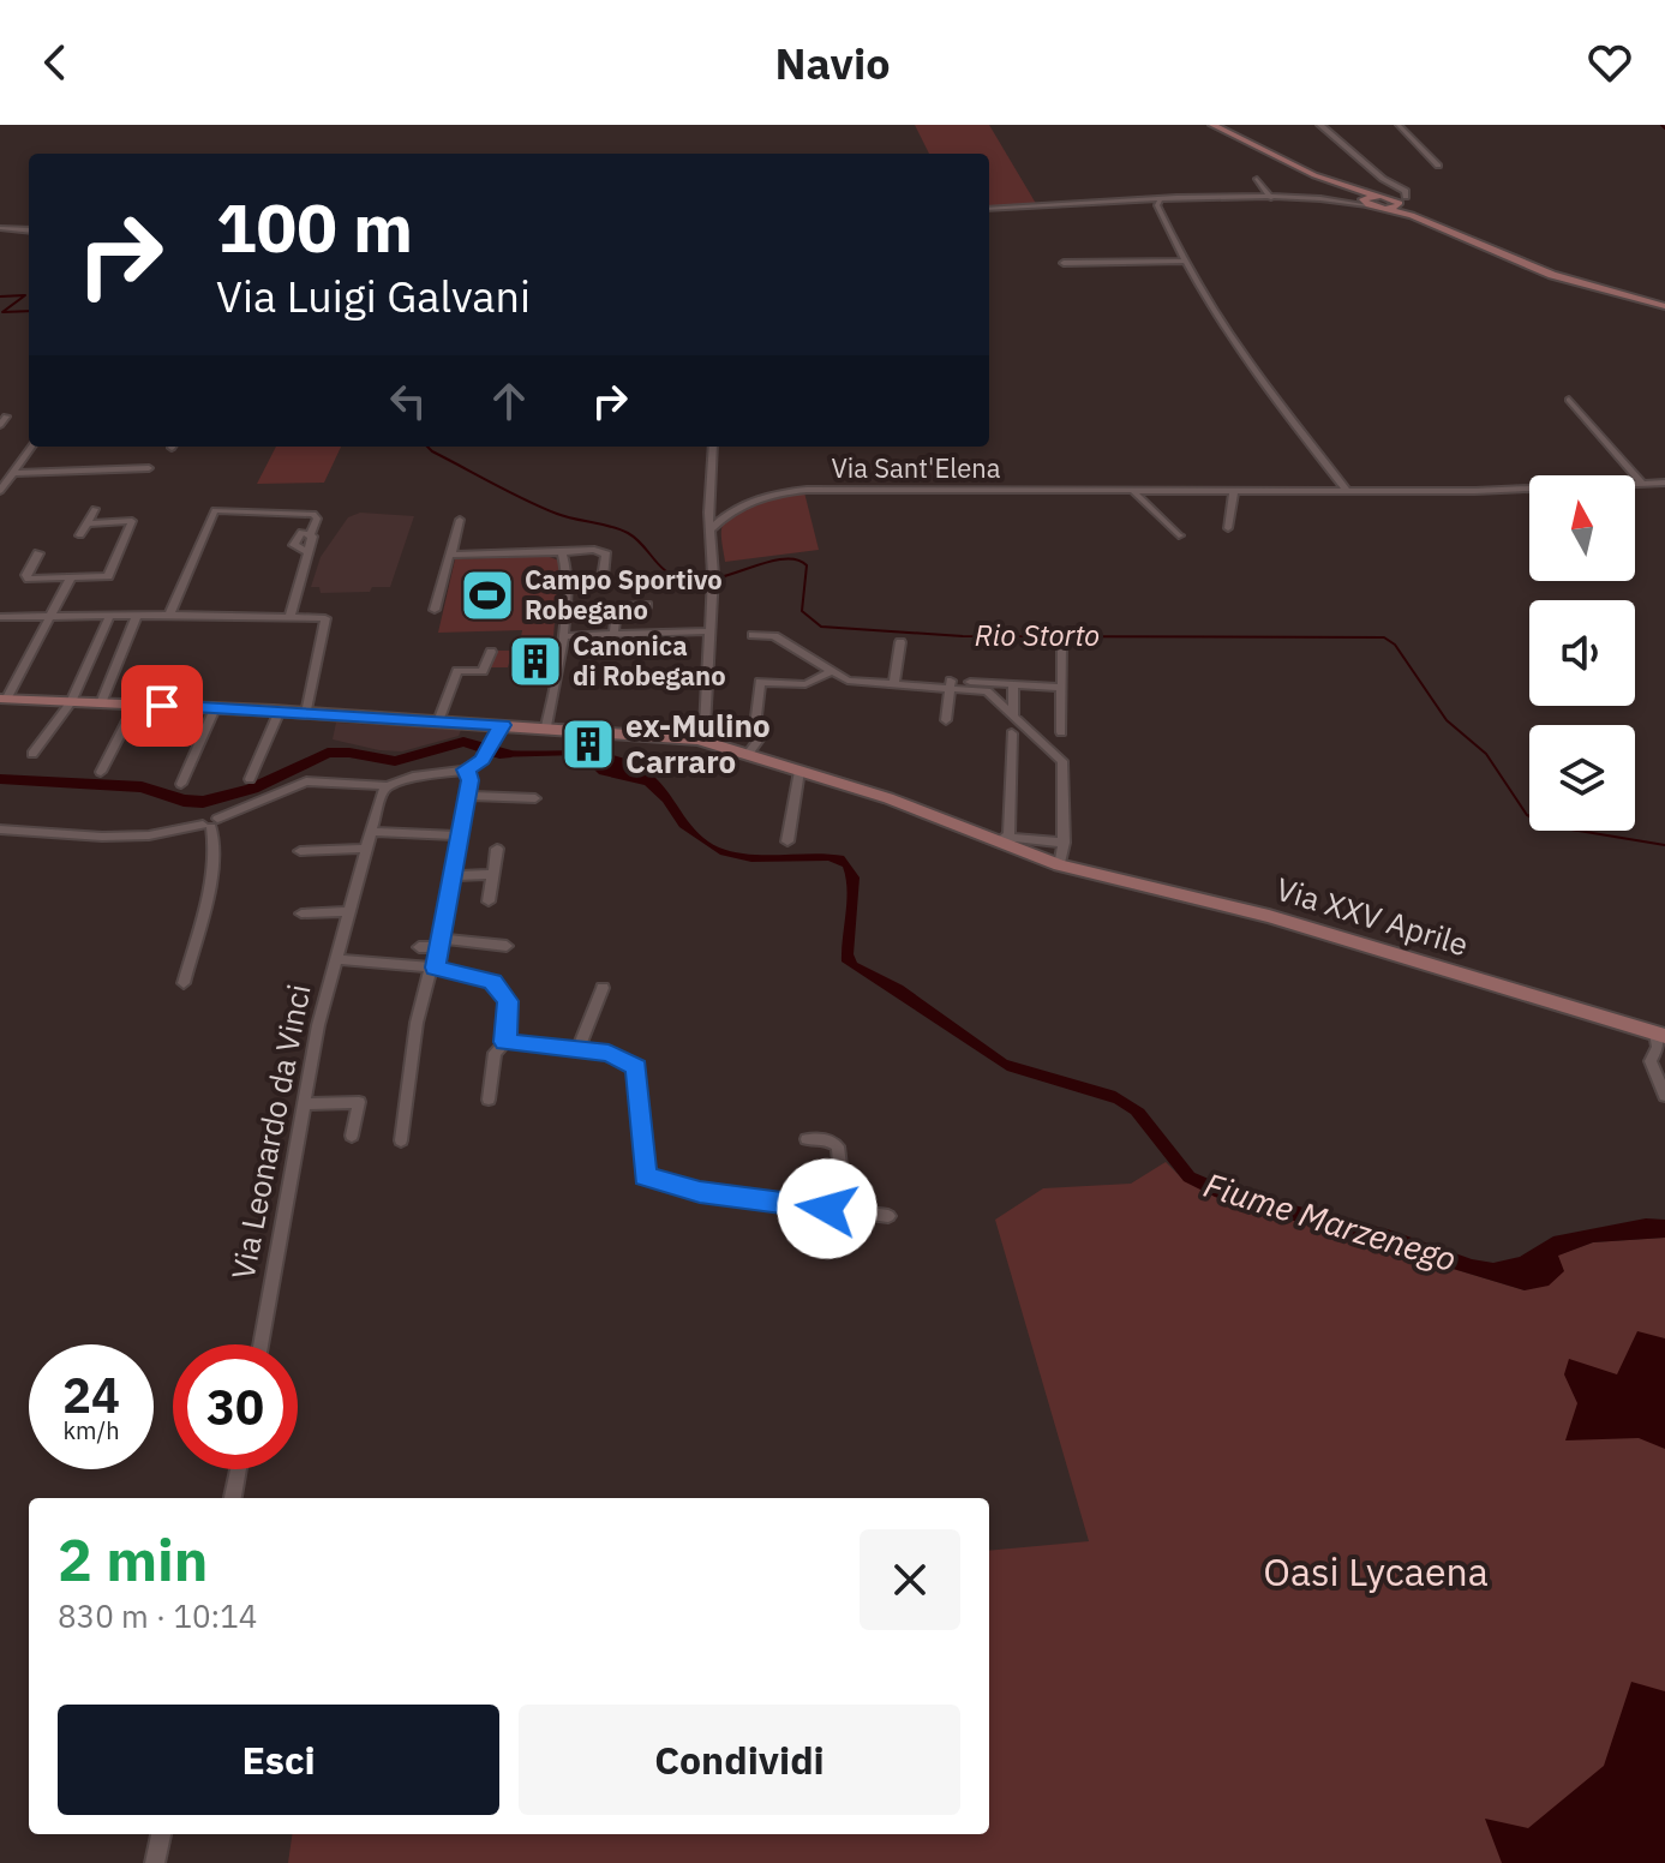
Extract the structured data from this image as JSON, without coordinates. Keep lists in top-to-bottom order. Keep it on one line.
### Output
{"streets":{"main road":["Via XXV Aprile"],"street":["Via Sant'Elena","Via Leonardo da Vinci"]},"water":["Rio Storto","Fiume Marzenego"],"parks":["Oasi Lycaena"],"places":{"sports":["Campo Sportivo Robegano"],"building":["Canonica di Robegano","ex-Mulino Carraro"]},"north":"top","page":{"header":"Navio","turn":["100 m","Via Luigi Galvani"],"speed":"24 km/h","limit":"30","heading":["2 min","830 m · 10:14"],"buttons":["Esci","Condividi"]}}
